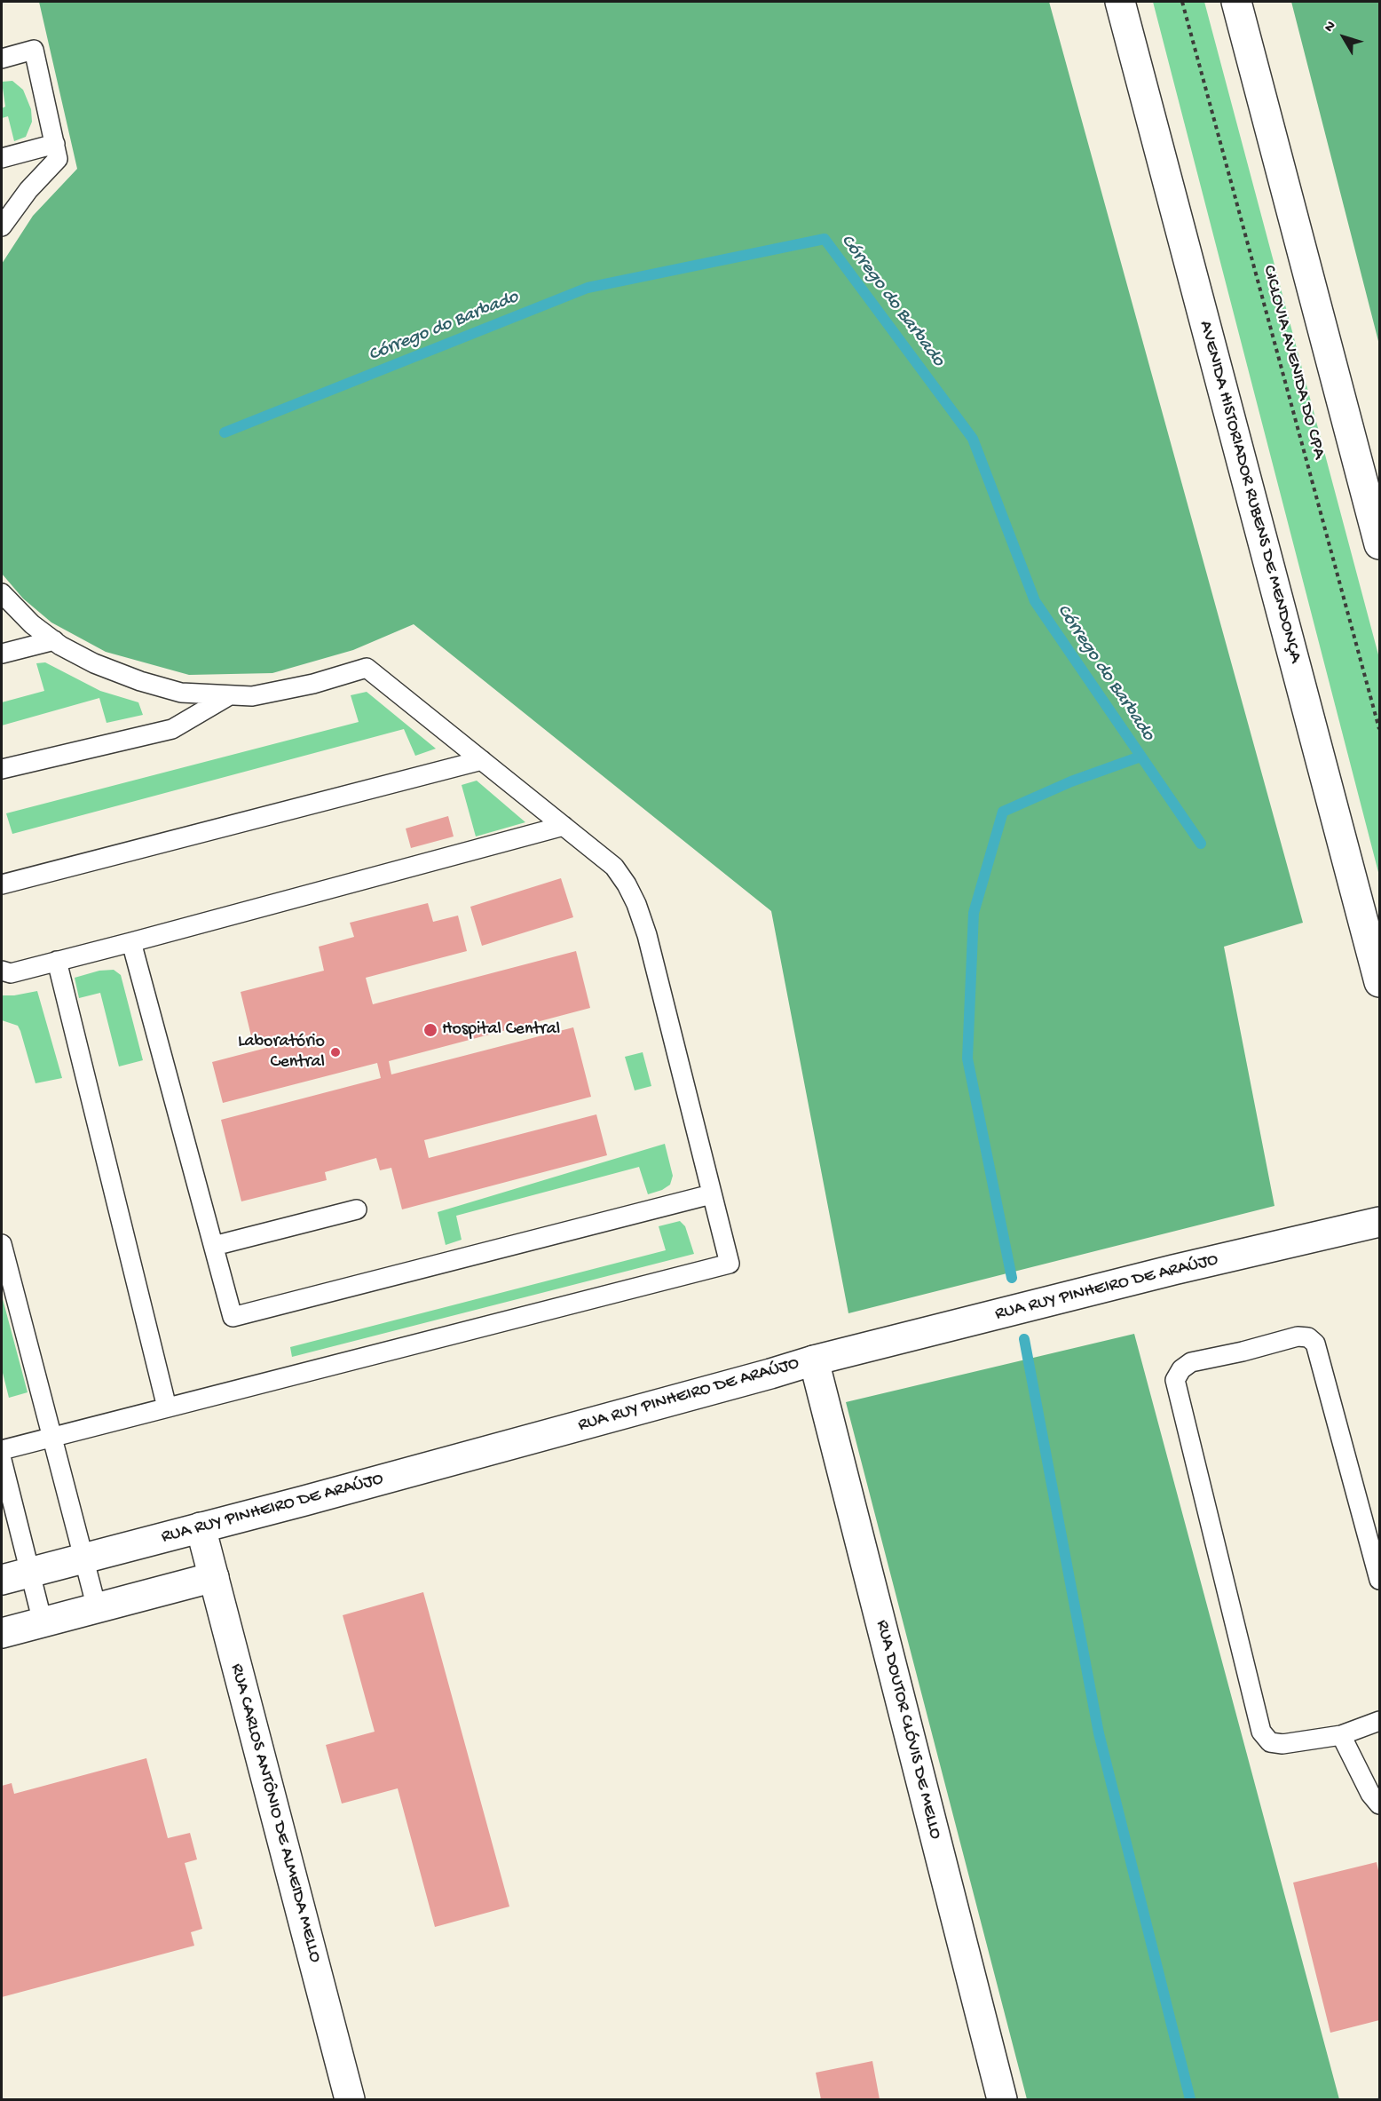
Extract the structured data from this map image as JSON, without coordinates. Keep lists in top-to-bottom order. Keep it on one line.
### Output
{"streets":{"street":["AVENIDA HISTORIADOR RUBENS DE MENDONÇA","RUA RUY PINHEIRO DE ARAÚJO","RUA DOUTOR CLÓVIS DE MELLO","RUA CARLOS ANTÔNIO DE ALMEIDA MELLO"],"path":["CICLOVIA AVENIDA DO CPA"]},"crossings":[["RUA RUY PINHEIRO DE ARAÚJO","RUA DOUTOR CLÓVIS DE MELLO"],["RUA RUY PINHEIRO DE ARAÚJO","RUA CARLOS ANTÔNIO DE ALMEIDA MELLO"]],"water":["Córrego do Barbado"],"places":["Hospital Central","Laboratório Central"],"north":"top left"}
